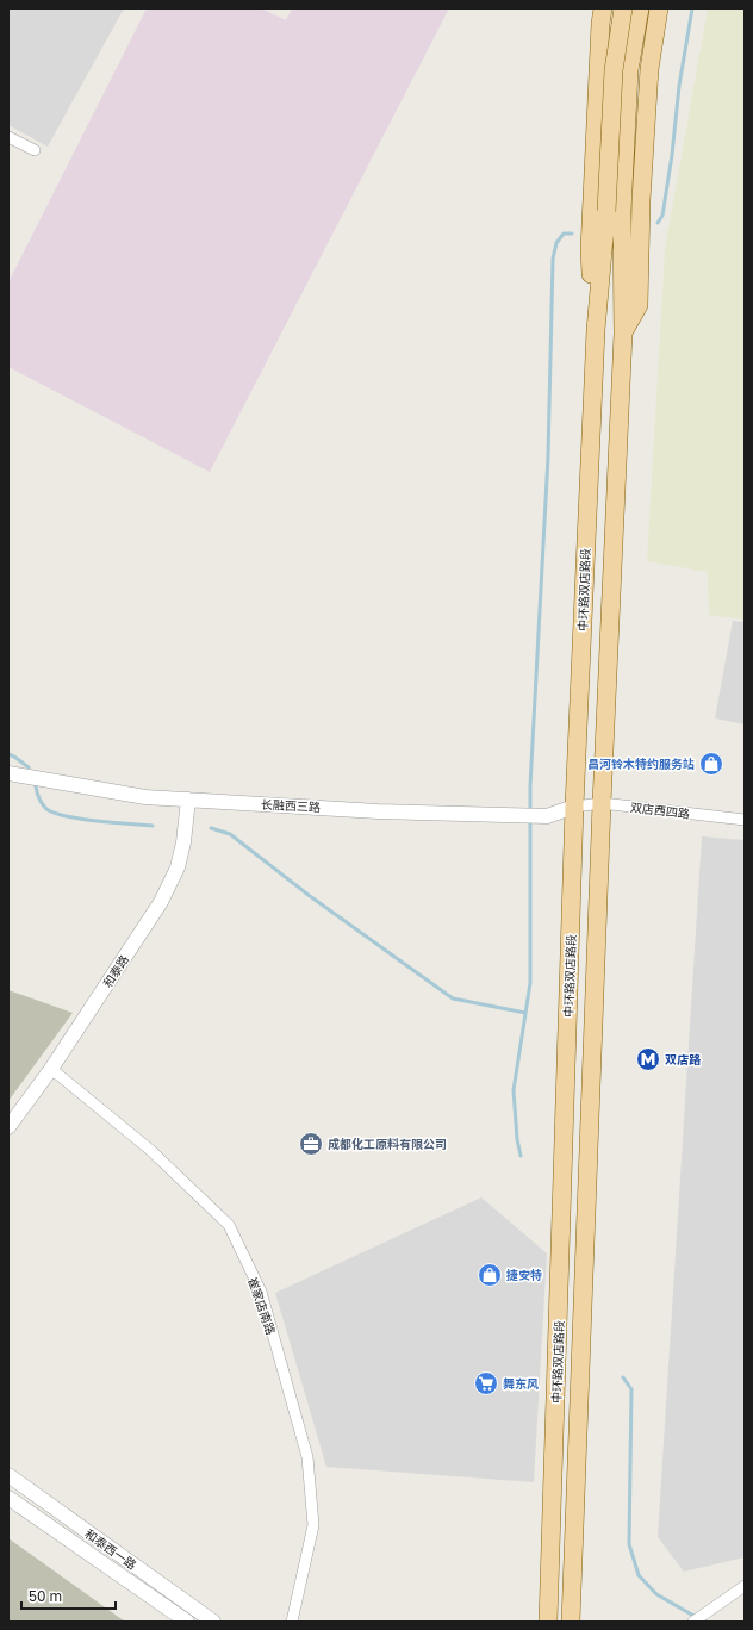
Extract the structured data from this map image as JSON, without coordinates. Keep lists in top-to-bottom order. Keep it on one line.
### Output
{"streets":{"main road":["中环路双店路段"],"street":["长融西三路","双店西四路","和泰路","崔家店南路","和泰西一路"]},"crossings":[["中环路双店路段","长融西三路"],["中环路双店路段","双店西四路"],["长融西三路","双店西四路"],["长融西三路","和泰路"],["和泰路","崔家店南路"]],"places":{"shop":["昌河铃木特约服务站","捷安特"],"metro station":["双店路"],"office":["成都化工原料有限公司"],"supermarket":["舞东风"]},"scale_bar":"50 m"}
